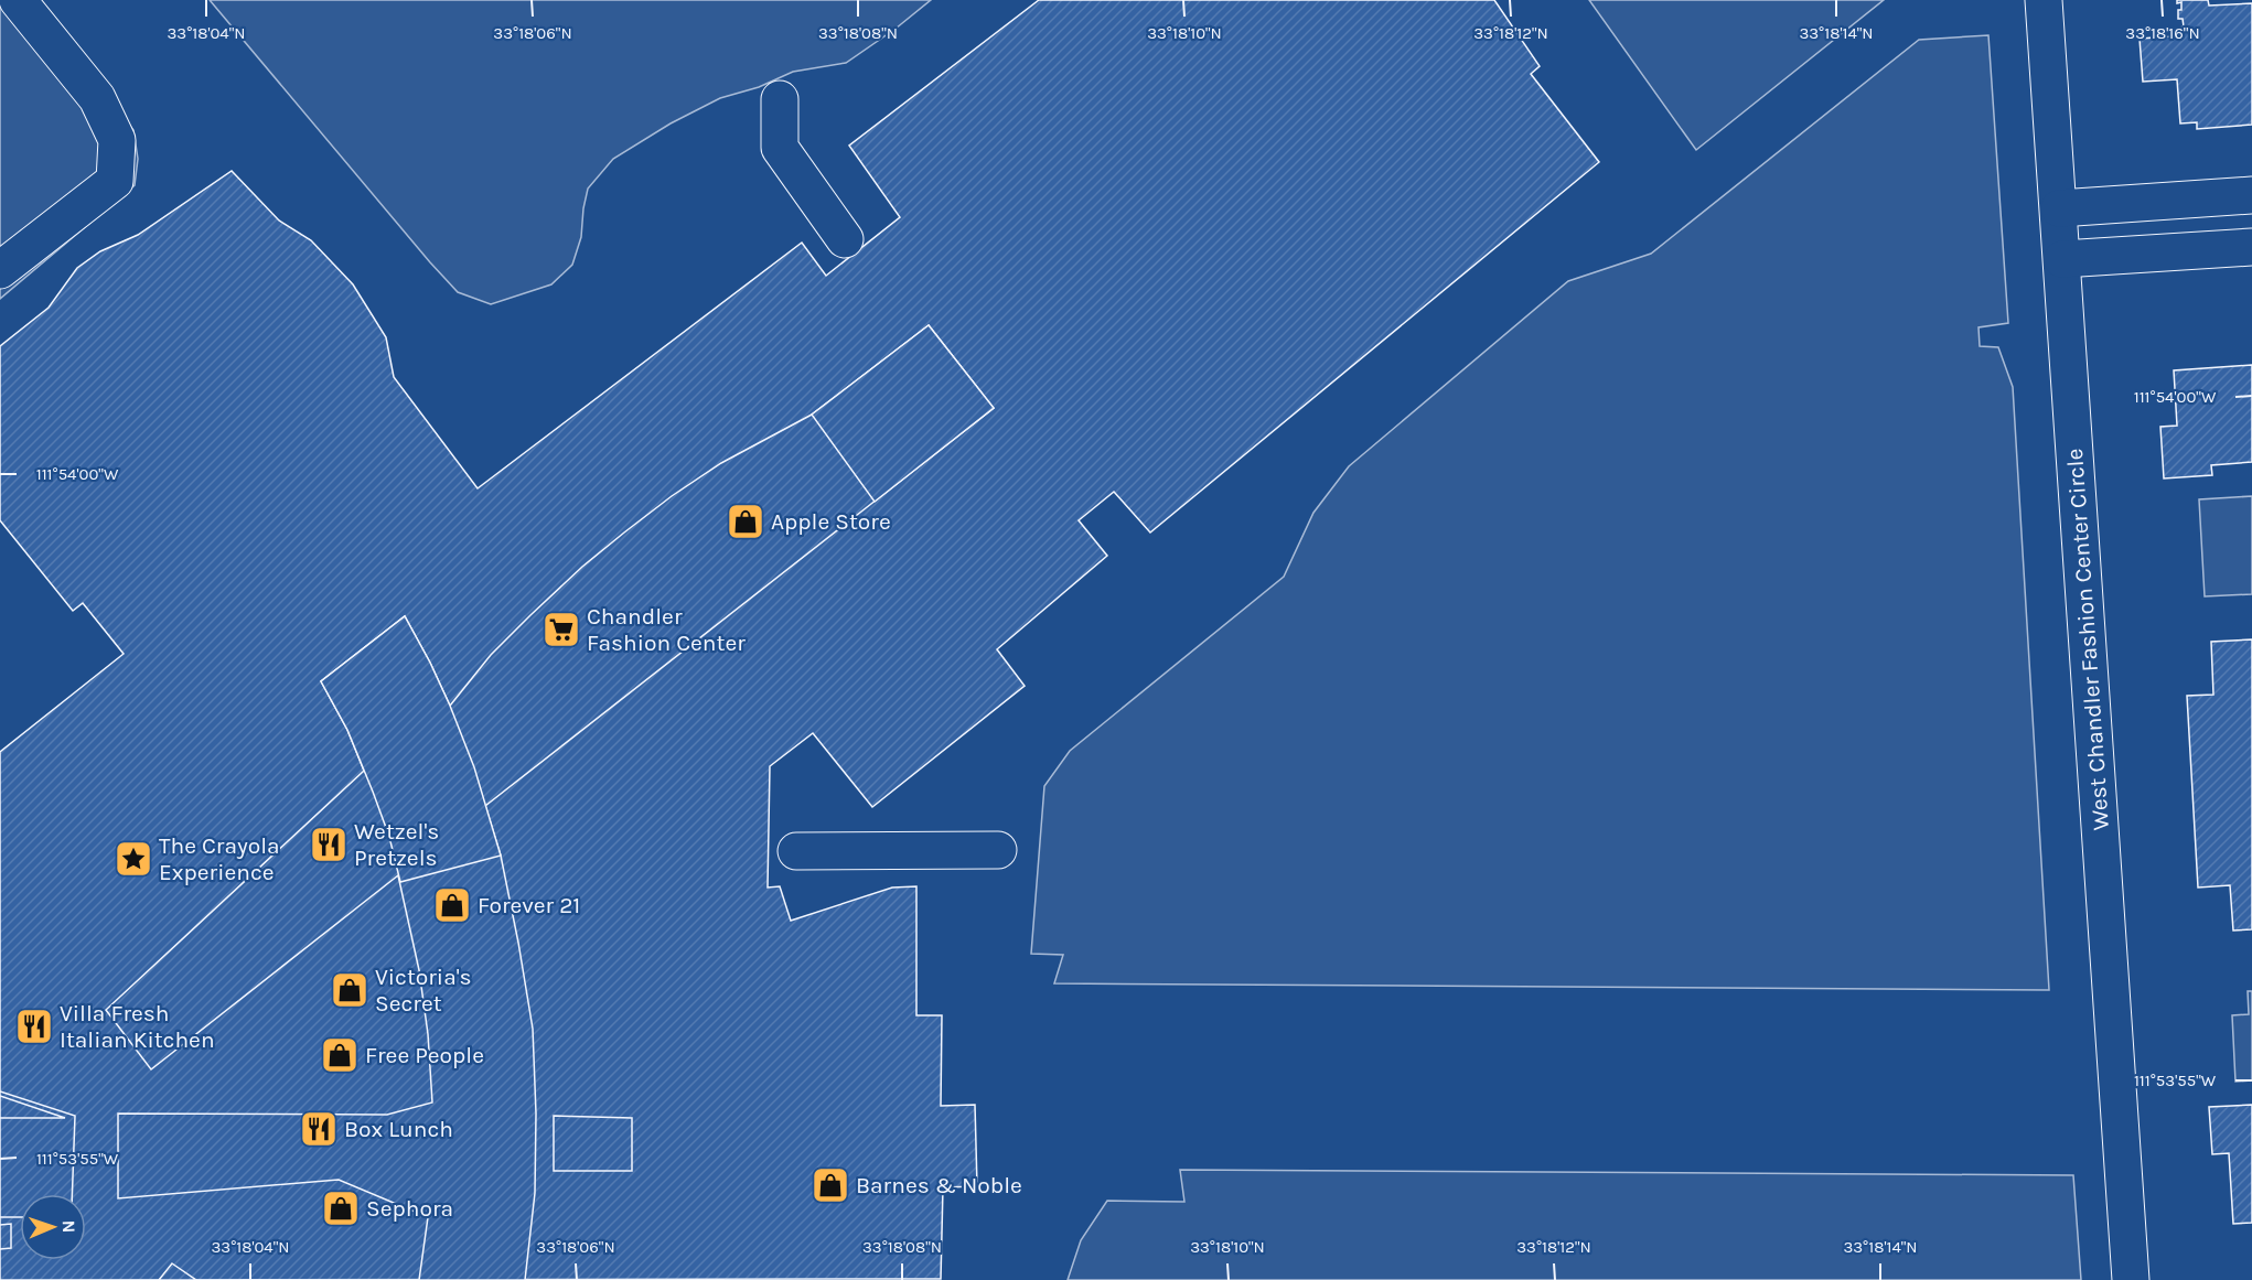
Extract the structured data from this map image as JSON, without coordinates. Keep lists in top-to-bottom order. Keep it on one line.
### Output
{"streets":{"street":["West Chandler Fashion Center Circle"]},"places":{"shop":["Apple Store","Forever 21","Victoria's Secret","Free People","Barnes & Noble","Sephora"],"supermarket":["Chandler Fashion Center"],"restaurant":["Wetzel's Pretzels","Villa Fresh Italian Kitchen","Box Lunch"],"place":["The Crayola Experience"]},"north":"right","coordinates":["33°18'04\"N","33°18'06\"N","33°18'08\"N","33°18'10\"N","33°18'12\"N","33°18'14\"N","33°18'16\"N","111°54'00\"W","111°53'55\"W"]}
